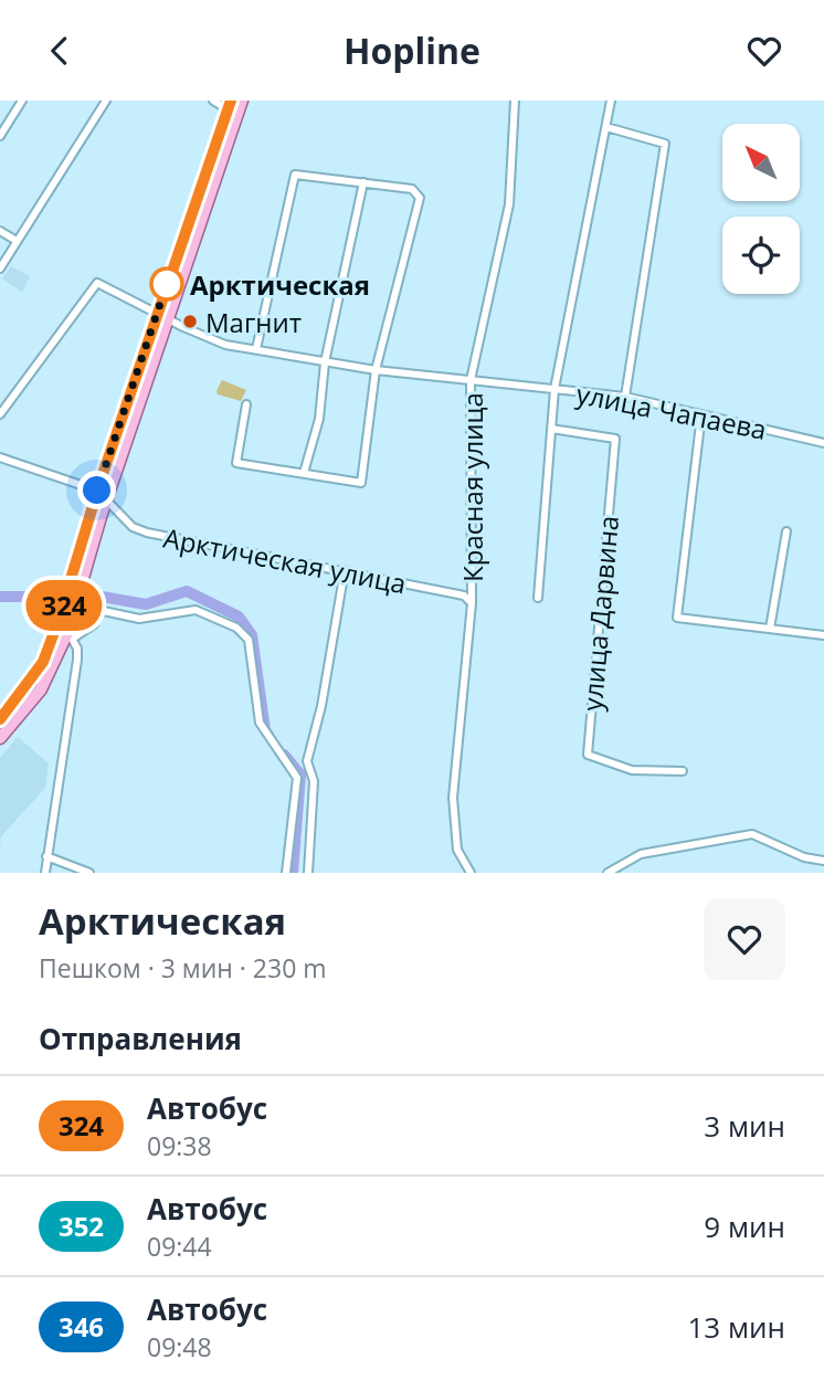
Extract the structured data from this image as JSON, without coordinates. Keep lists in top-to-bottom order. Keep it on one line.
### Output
{"streets":{"street":["улица Чапаева","Красная улица","Арктическая улица","улица Дарвина"]},"crossings":[["улица Чапаева","Красная улица"],["Красная улица","Арктическая улица"]],"places":["Арктическая","Магнит"],"lines":["bus line 324"],"north":"top left","page":{"header":"Hopline","on_map":"324","heading":[["Арктическая","Пешком · 3 мин · 230 m"],"Отправления"],"list":[{"mark":"324","name":"Автобус","note":"09:38","value":"3 мин"},{"mark":"352","name":"Автобус","note":"09:44","value":"9 мин"},{"mark":"346","name":"Автобус","note":"09:48","value":"13 мин"}]}}
